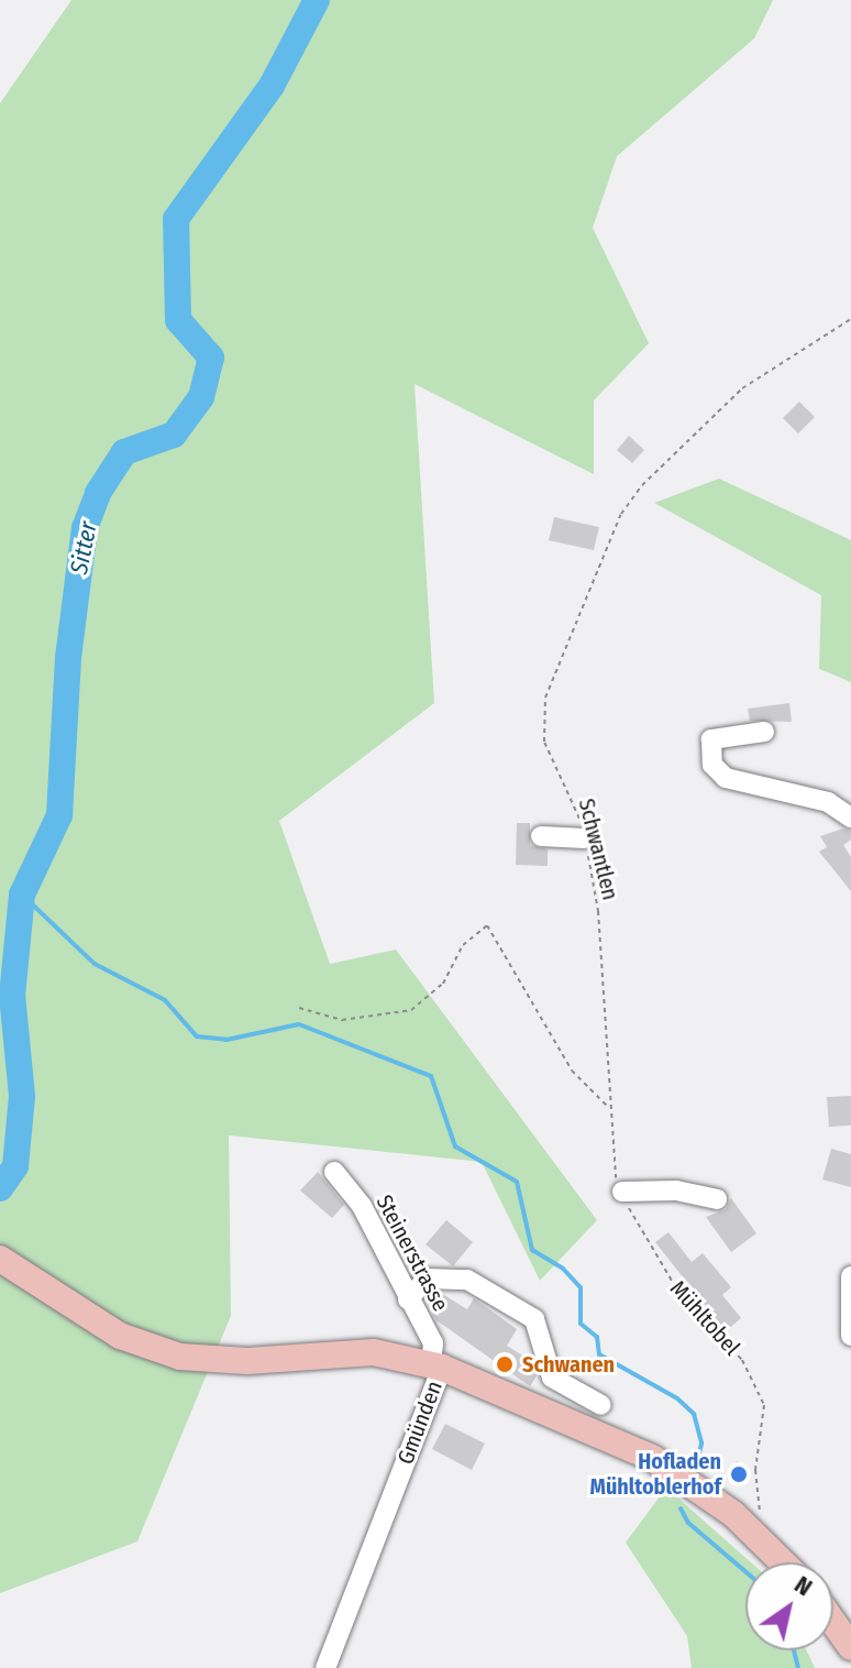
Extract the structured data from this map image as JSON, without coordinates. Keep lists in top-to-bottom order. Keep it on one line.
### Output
{"streets":{"main road":["Gmünden"],"street":["Steinerstrasse"],"path":["Schwantlen","Mühltobel"]},"crossings":[["Schwantlen","Mühltobel"],["Steinerstrasse","Gmünden"]],"water":["Sitter"],"places":["Schwanen","Hofladen Mühltoblerhof"],"north":"top right"}
